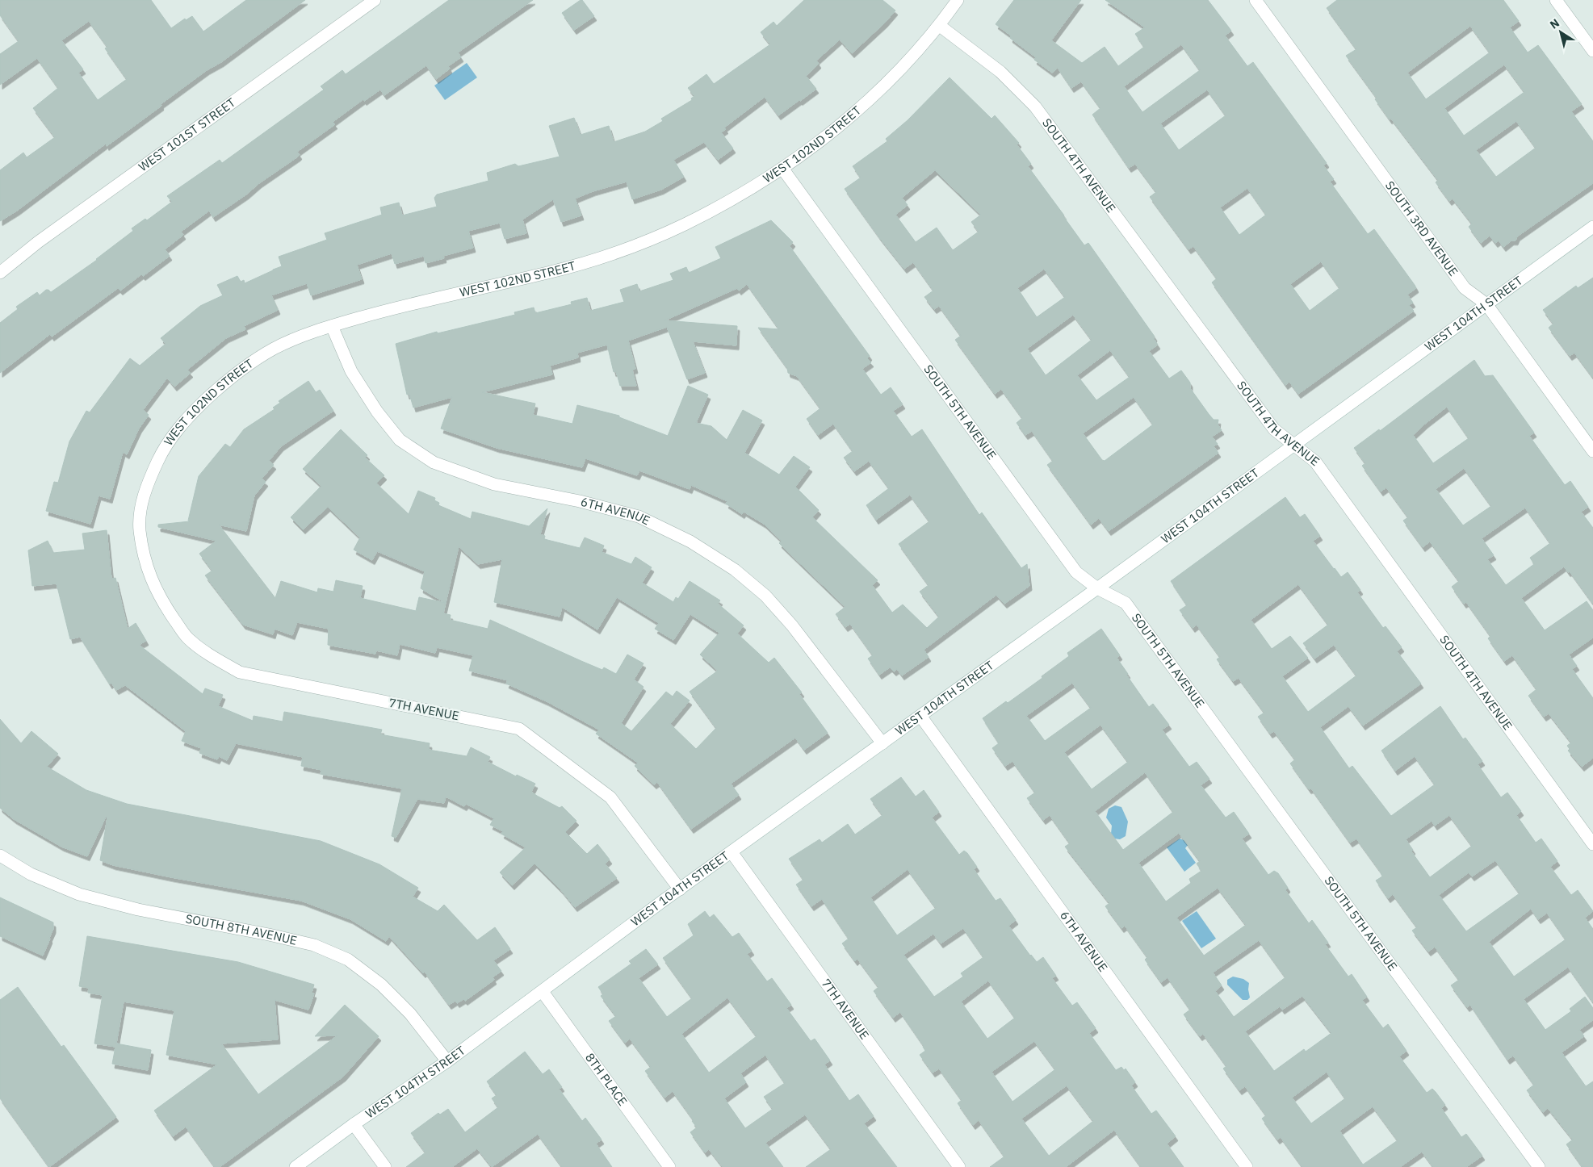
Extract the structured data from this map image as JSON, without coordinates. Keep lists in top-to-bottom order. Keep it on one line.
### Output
{"streets":{"street":["WEST 101ST STREET","WEST 102ND STREET","SOUTH 4TH AVENUE","SOUTH 3RD AVENUE","WEST 104TH STREET","SOUTH 5TH AVENUE","6TH AVENUE","7TH AVENUE","SOUTH 8TH AVENUE","8TH PLACE"]},"crossings":[["WEST 102ND STREET","SOUTH 4TH AVENUE"],["WEST 102ND STREET","SOUTH 5TH AVENUE"],["WEST 102ND STREET","6TH AVENUE"],["WEST 102ND STREET","7TH AVENUE"],["SOUTH 4TH AVENUE","WEST 104TH STREET"],["SOUTH 3RD AVENUE","WEST 104TH STREET"],["WEST 104TH STREET","SOUTH 5TH AVENUE"],["WEST 104TH STREET","6TH AVENUE"],["WEST 104TH STREET","7TH AVENUE"],["WEST 104TH STREET","SOUTH 8TH AVENUE"],["WEST 104TH STREET","8TH PLACE"]],"north":"top left"}
